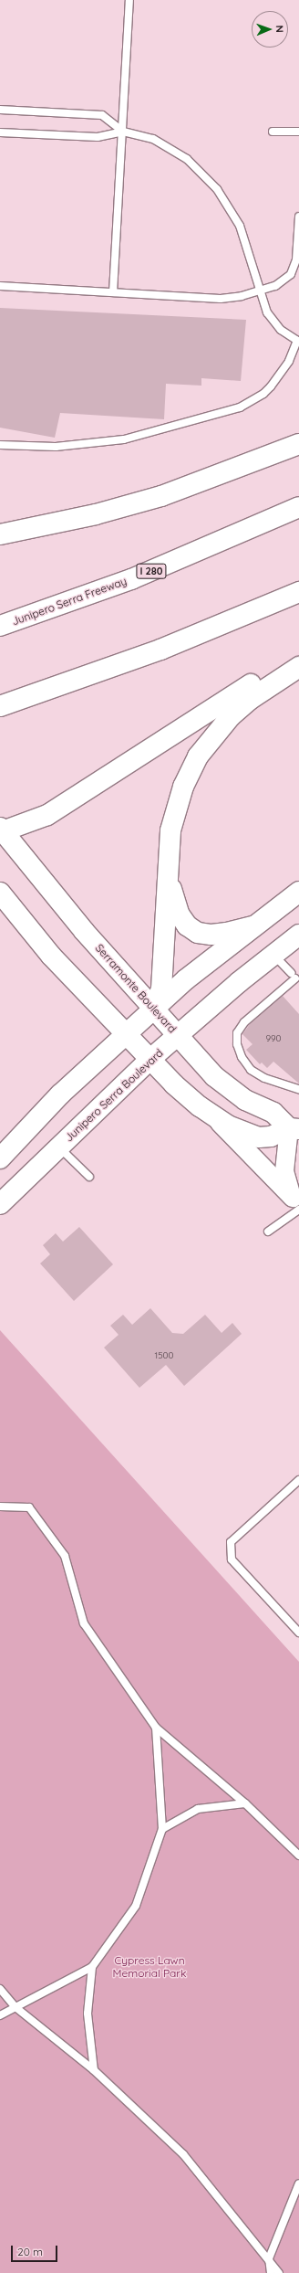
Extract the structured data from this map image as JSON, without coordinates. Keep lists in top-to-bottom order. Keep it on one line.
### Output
{"streets":{"main road":["I 280","Junipero Serra Freeway","Serramonte Boulevard","Junipero Serra Boulevard"]},"crossings":[["Serramonte Boulevard","Junipero Serra Boulevard"]],"parks":["Cypress Lawn Memorial Park"],"house_numbers":["990","1500"],"scale_bar":"20 m","north":"right"}
